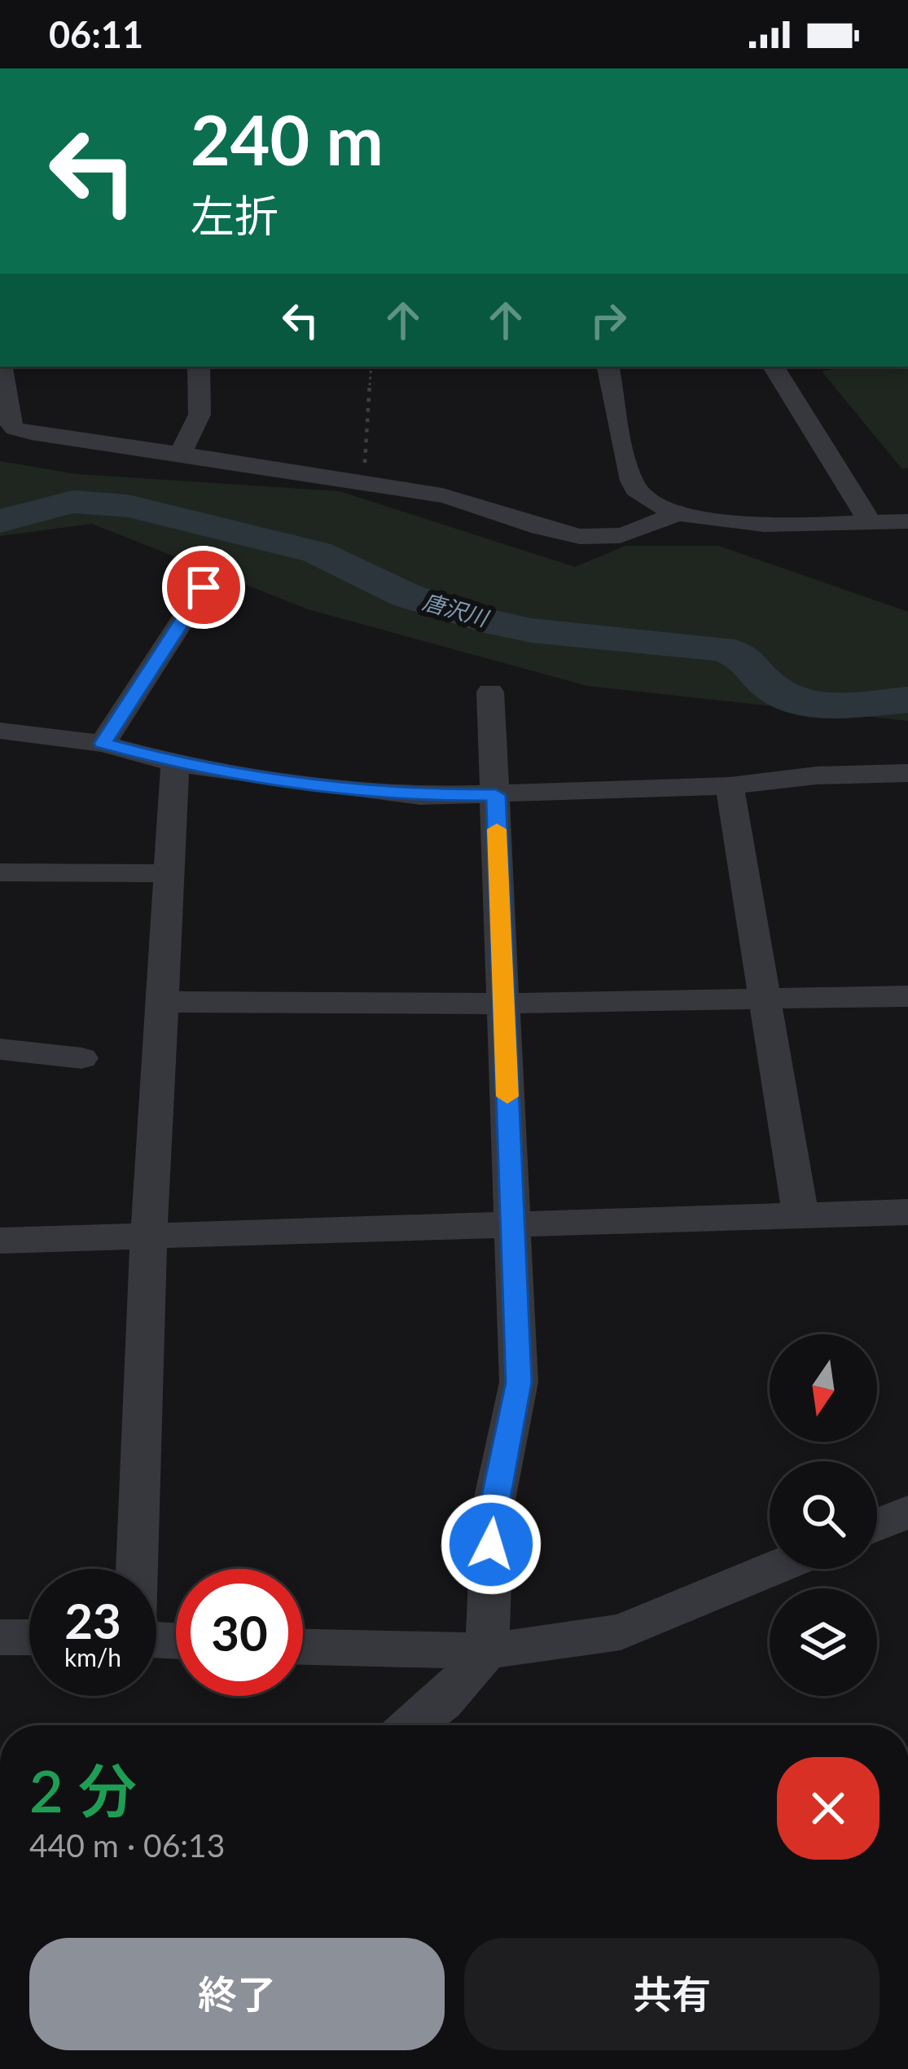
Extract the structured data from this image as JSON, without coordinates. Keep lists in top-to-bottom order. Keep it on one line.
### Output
{"water":["唐沢川"],"north":"bottom","page":{"status":"06:11","turn":["240 m","左折"],"speed":"23 km/h","limit":"30","heading":["2 分","440 m · 06:13"],"buttons":["終了","共有"]}}
